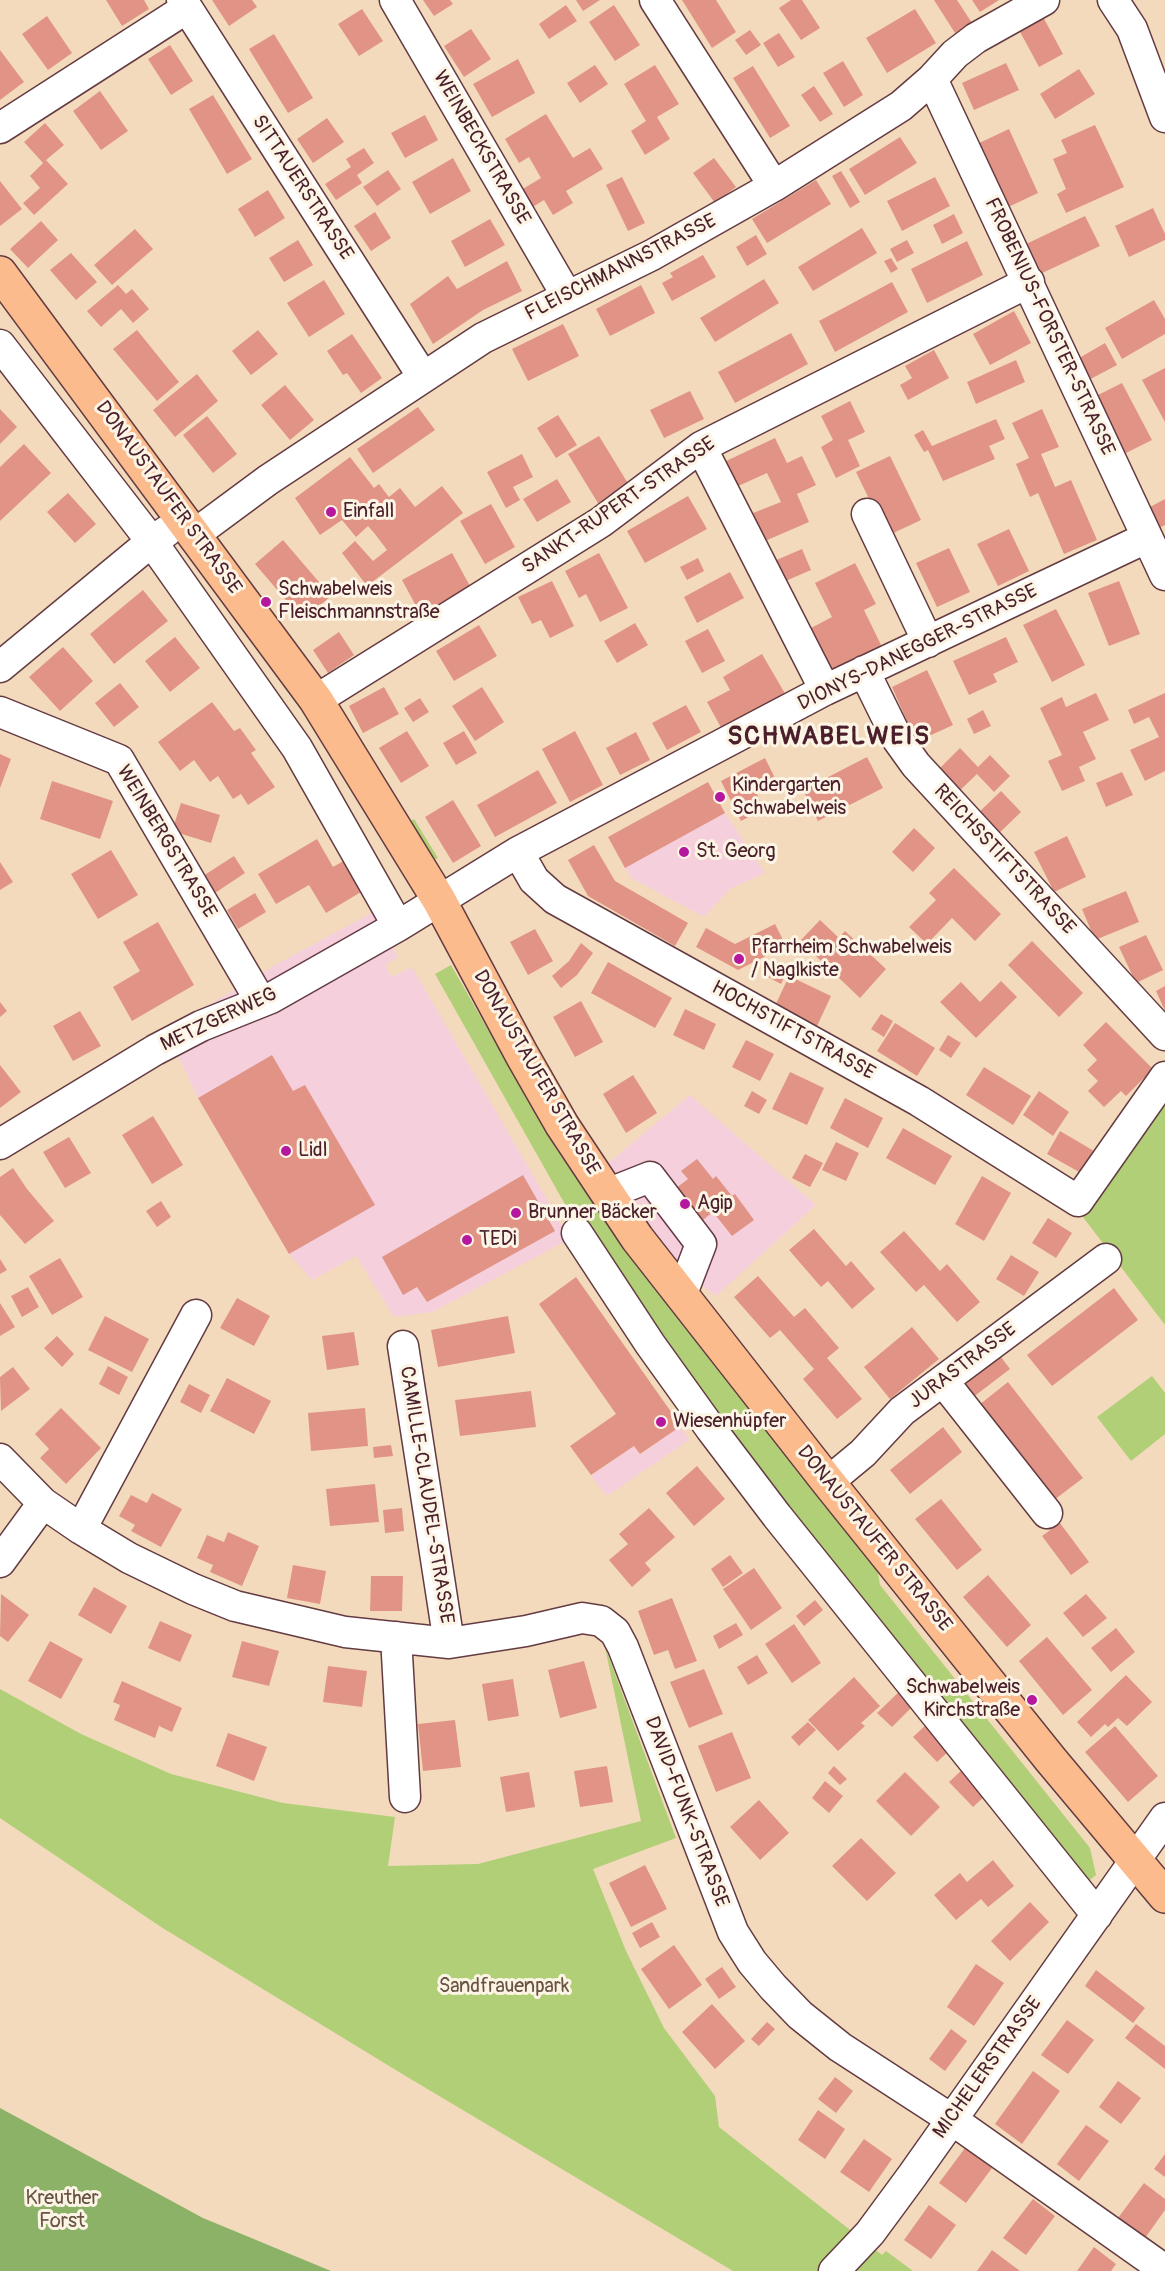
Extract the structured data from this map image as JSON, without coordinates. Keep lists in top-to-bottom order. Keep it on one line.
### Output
{"streets":{"main road":["DONAUSTAUFER STRASSE"],"street":["WEINBECKSTRASSE","SITTAUERSTRASSE","FLEISCHMANNSTRASSE","FROBENIUS-FORSTER-STRASSE","SANKT-RUPERT-STRASSE","DIONYS-DANEGGER-STRASSE","WEINBERGSTRASSE","REICHSSTIFTSTRASSE","METZGERWEG","HOCHSTIFTSTRASSE","JURASTRASSE","CAMILLE-CLAUDEL-STRASSE","DAVID-FUNK-STRASSE","MICHELERSTRASSE"]},"crossings":[["WEINBECKSTRASSE","FLEISCHMANNSTRASSE"],["SITTAUERSTRASSE","FLEISCHMANNSTRASSE"],["FLEISCHMANNSTRASSE","FROBENIUS-FORSTER-STRASSE"],["FLEISCHMANNSTRASSE","DONAUSTAUFER STRASSE"],["FROBENIUS-FORSTER-STRASSE","SANKT-RUPERT-STRASSE"],["FROBENIUS-FORSTER-STRASSE","DIONYS-DANEGGER-STRASSE"],["DONAUSTAUFER STRASSE","SANKT-RUPERT-STRASSE"],["DONAUSTAUFER STRASSE","DIONYS-DANEGGER-STRASSE"],["DONAUSTAUFER STRASSE","METZGERWEG"],["DONAUSTAUFER STRASSE","JURASTRASSE"],["DONAUSTAUFER STRASSE","MICHELERSTRASSE"],["DIONYS-DANEGGER-STRASSE","REICHSSTIFTSTRASSE"],["DIONYS-DANEGGER-STRASSE","METZGERWEG"],["DIONYS-DANEGGER-STRASSE","HOCHSTIFTSTRASSE"],["WEINBERGSTRASSE","METZGERWEG"],["CAMILLE-CLAUDEL-STRASSE","DAVID-FUNK-STRASSE"],["DAVID-FUNK-STRASSE","MICHELERSTRASSE"]],"districts":["SCHWABELWEIS"],"parks":["Sandfrauenpark","Kreuther Forst"],"places":["Einfall","Schwabelweis Fleischmannstraße","Kindergarten Schwabelweis","St. Georg","Pfarrheim Schwabelweis / Naglkiste","Lidl","Agip","Brunner Bäcker","TEDi","Wiesenhüpfer","Schwabelweis Kirchstraße"]}
